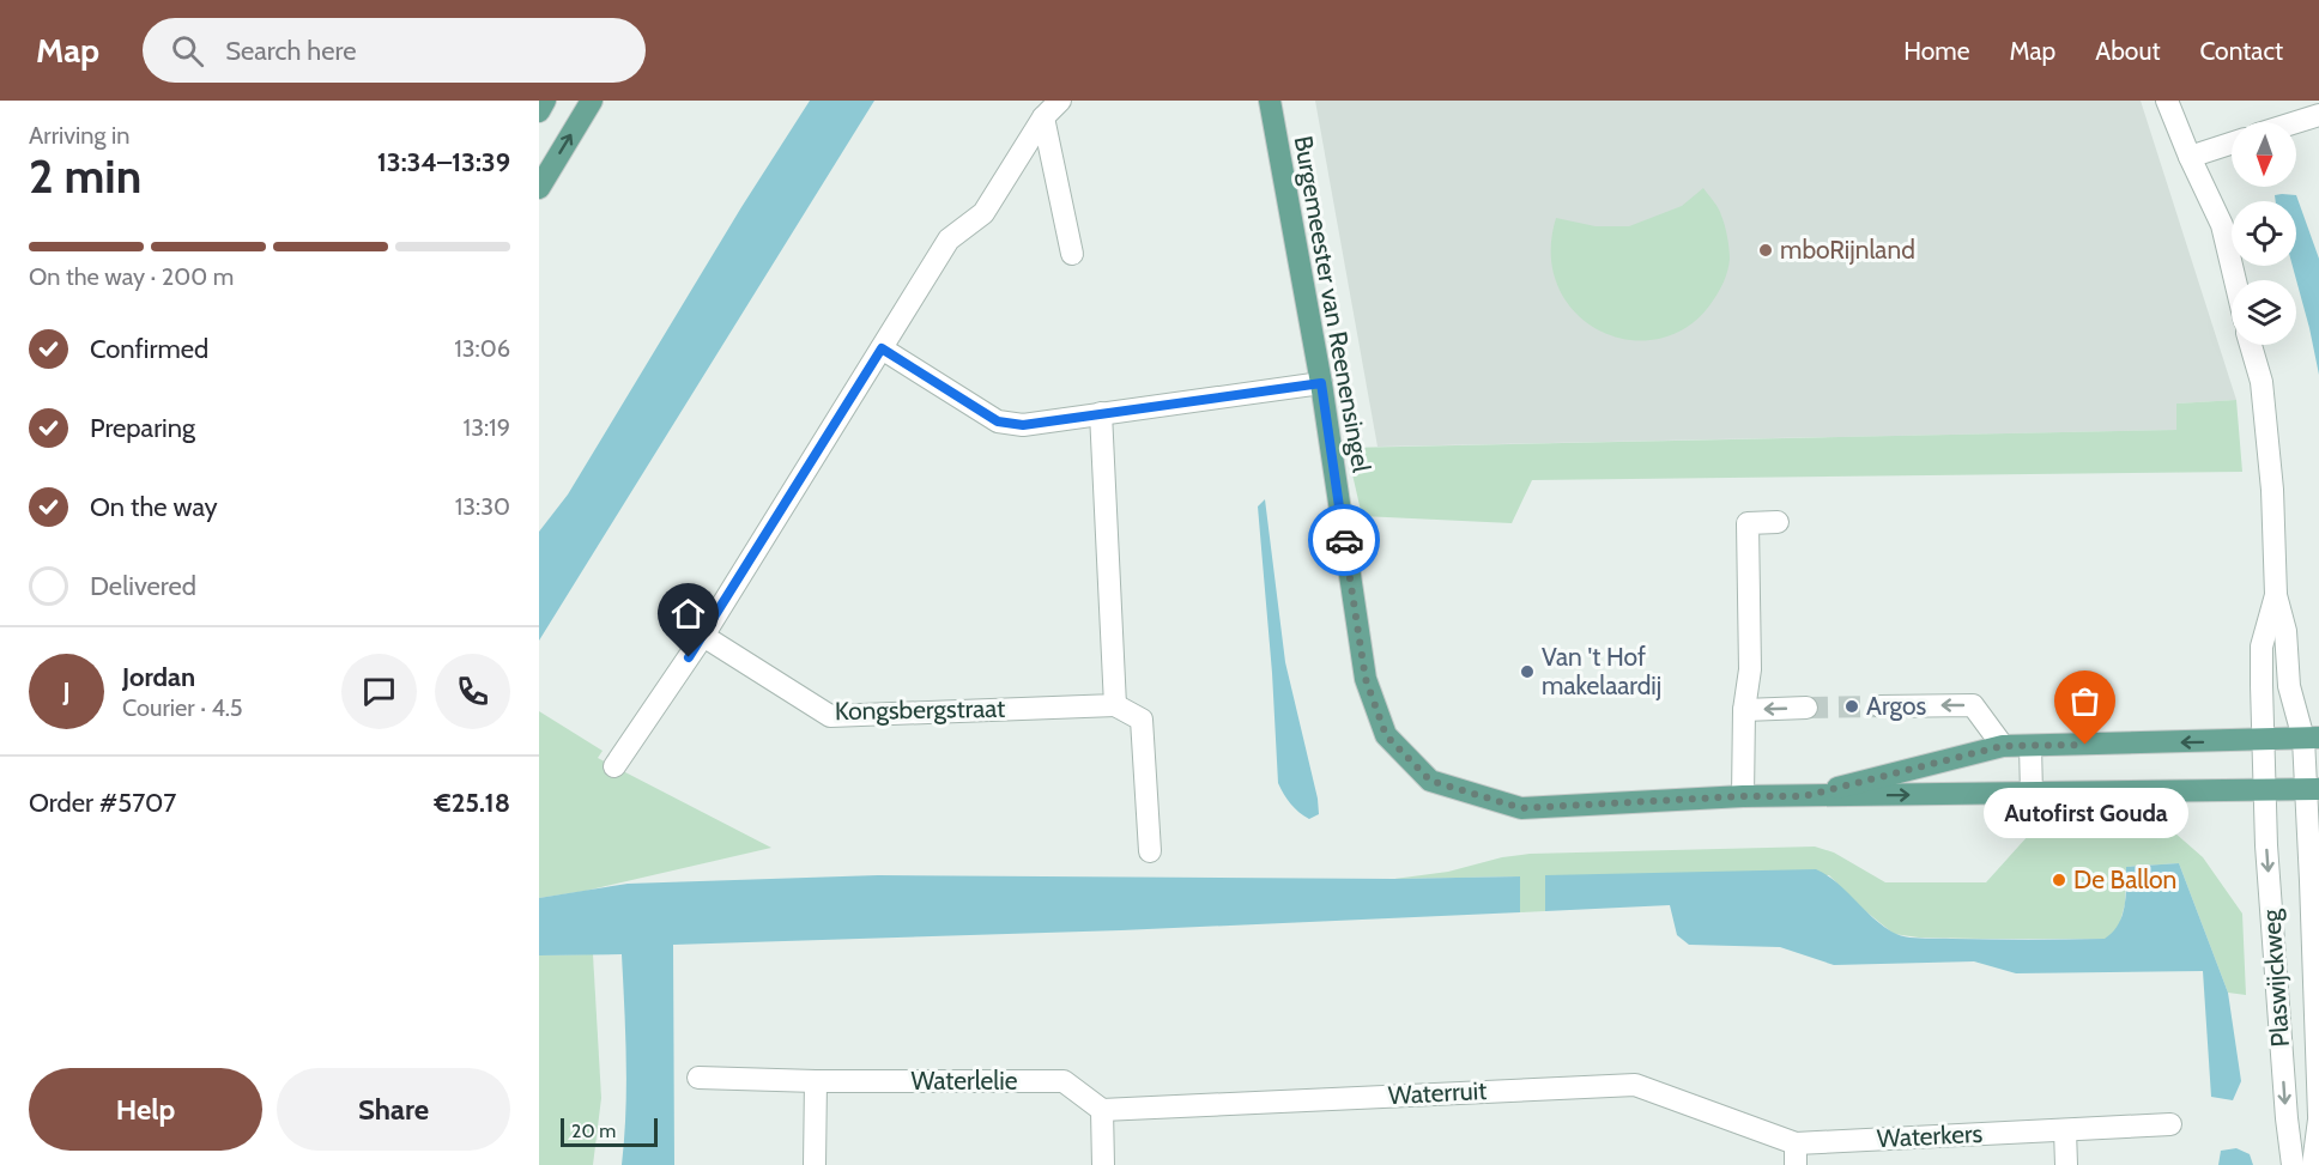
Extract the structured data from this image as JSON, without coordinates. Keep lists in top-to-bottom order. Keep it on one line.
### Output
{"streets":{"main road":["Burgemeester van Reenensingel"],"street":["Kongsbergstraat","Plaswijckweg","Waterlelie","Waterruit","Waterkers"]},"crossings":[["Burgemeester van Reenensingel","Plaswijckweg"],["Waterlelie","Waterruit"],["Waterruit","Waterkers"]],"places":["mboRijnland","Van 't Hof makelaardij","Argos","Autofirst Gouda","De Ballon"],"scale_bar":"20 m","north":"bottom","page":{"header":"Map","search":"Search here","nav":["Home","Map","About","Contact"],"heading":["2 min","Arriving in","13:34–13:39"],"panel":["Jordan","Courier · 4.5","Order #5707","€25.18"],"bar":"On the way · 200 m","list":[["Confirmed","13:06"],["Preparing","13:19"],["On the way","13:30"],"Delivered"],"round":"J","bubble":"Autofirst Gouda","buttons":["Help","Share"],"scale":"20 m"}}
